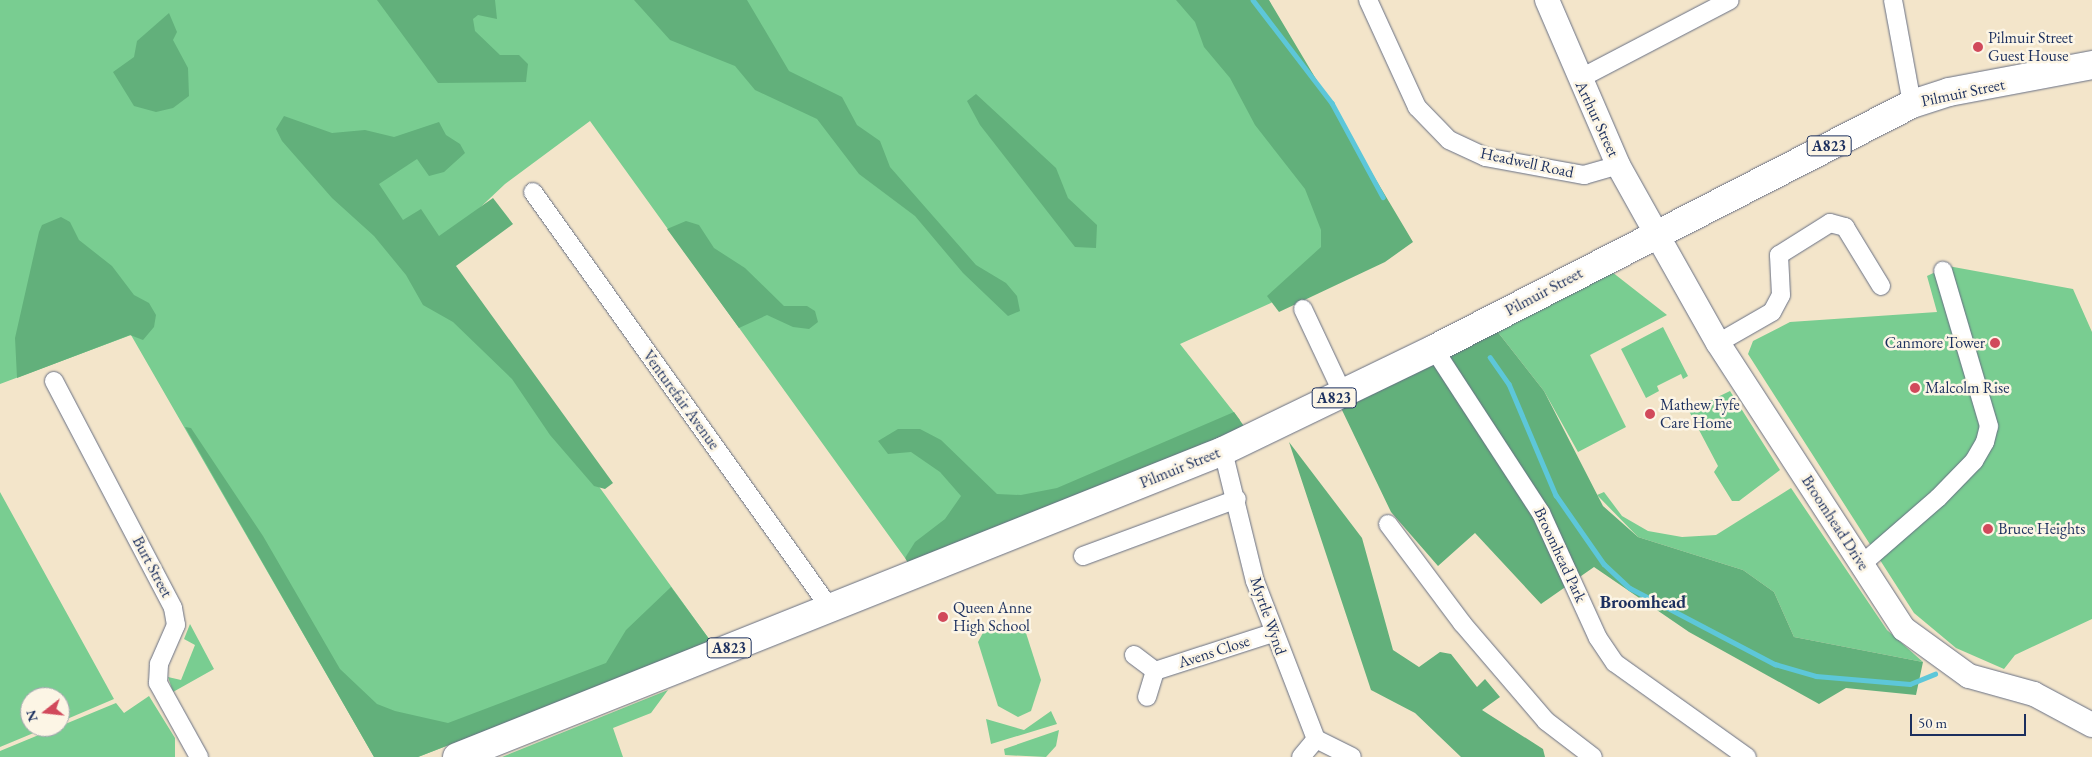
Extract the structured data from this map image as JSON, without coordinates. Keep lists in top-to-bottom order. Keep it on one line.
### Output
{"streets":{"main road":["Pilmuir Street","Arthur Street","A823","Broomhead Drive"],"street":["Headwell Road","Venturefair Avenue","Broomhead Park","Burt Street","Myrtle Wynd","Avens Close"]},"crossings":[["Pilmuir Street","Arthur Street"],["Pilmuir Street","A823"],["Pilmuir Street","Venturefair Avenue"],["Pilmuir Street","Broomhead Drive"],["Pilmuir Street","Broomhead Park"],["Pilmuir Street","Myrtle Wynd"],["Arthur Street","Headwell Road"],["Arthur Street","Broomhead Drive"],["A823","Venturefair Avenue"],["Myrtle Wynd","Avens Close"]],"districts":["Broomhead"],"places":["Pilmuir Street Guest House","Canmore Tower","Malcolm Rise","Mathew Fyfe Care Home","Bruce Heights","Queen Anne High School"],"scale_bar":"50 m","north":"left"}
